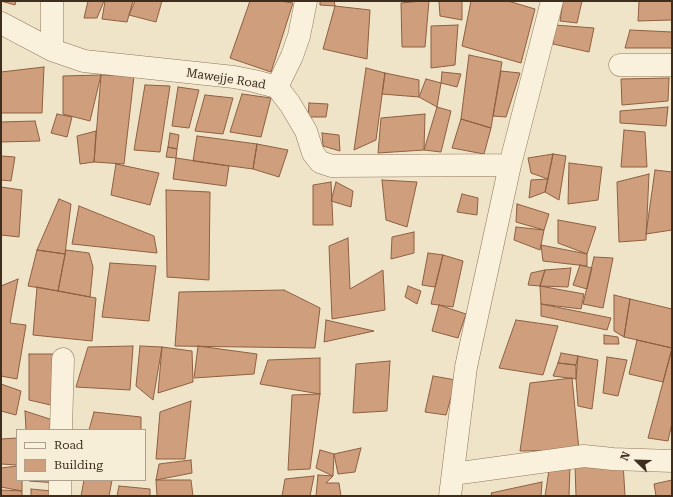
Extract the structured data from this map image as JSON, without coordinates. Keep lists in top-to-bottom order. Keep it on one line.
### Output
{"streets":{"street":["Mawejje Road"]},"legend":["Road","Building"],"north":"top left"}
